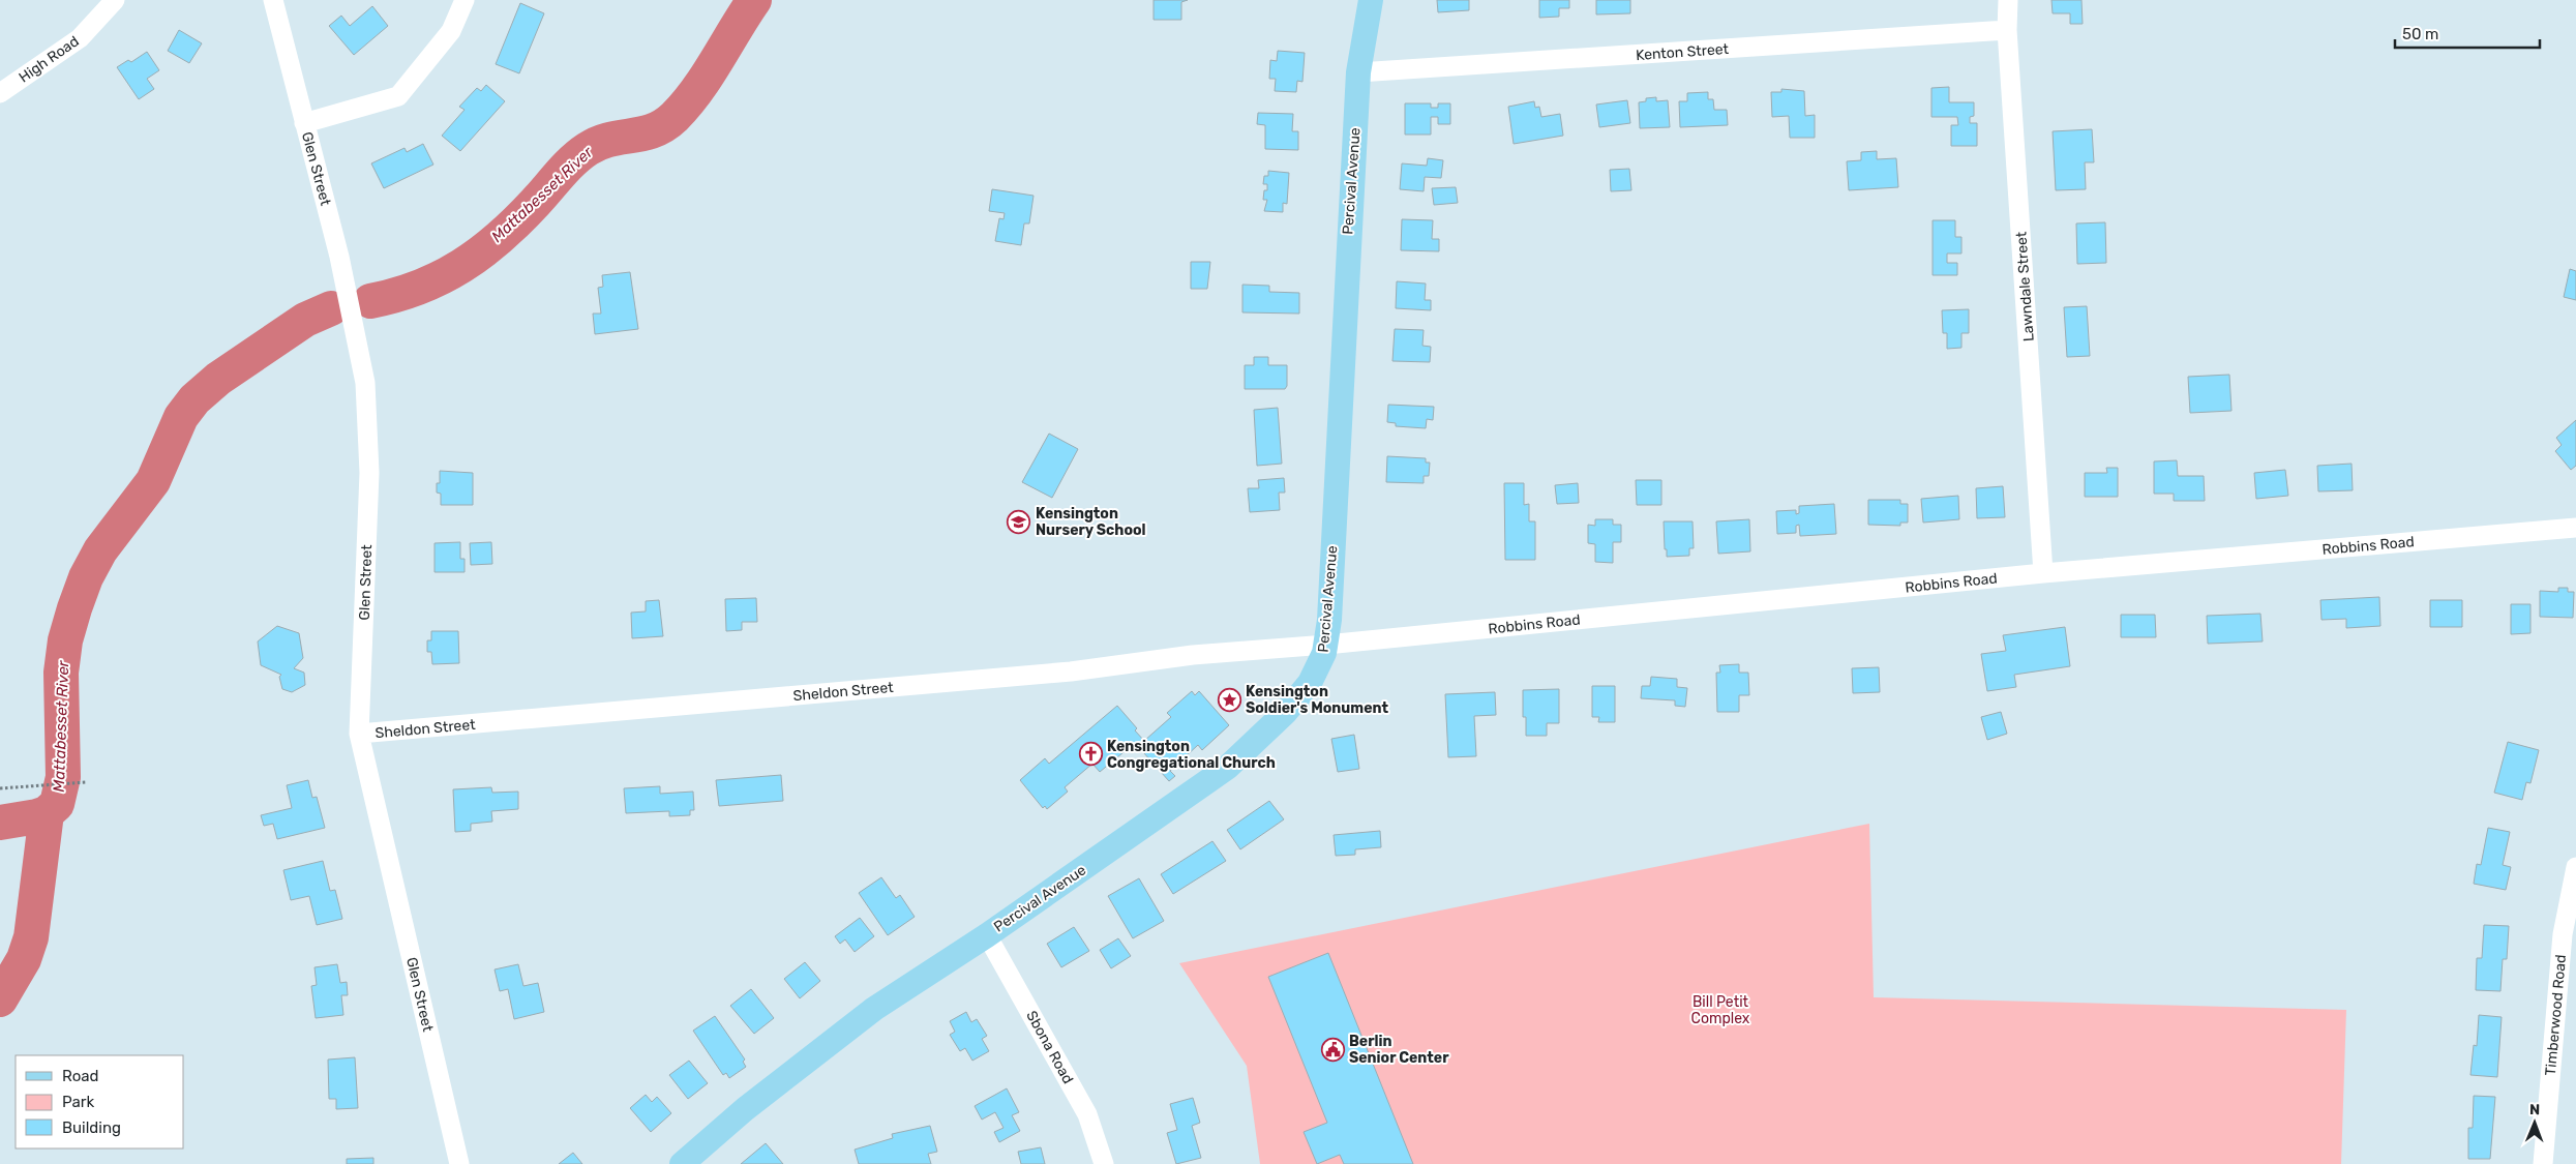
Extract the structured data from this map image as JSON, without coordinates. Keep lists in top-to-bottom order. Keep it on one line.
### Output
{"streets":{"main road":["Percival Avenue"],"street":["Kenton Street","High Road","Glen Street","Lawndale Street","Robbins Road","Sheldon Street","Timberwood Road","Sbona Road"]},"crossings":[["Kenton Street","Percival Avenue"],["Kenton Street","Lawndale Street"],["Glen Street","Sheldon Street"],["Percival Avenue","Robbins Road"],["Percival Avenue","Sheldon Street"],["Percival Avenue","Sbona Road"],["Lawndale Street","Robbins Road"],["Robbins Road","Sheldon Street"]],"water":["Mattabesset River"],"parks":["Bill Petit Complex"],"places":{"school or university":["Kensington Nursery School"],"place":["Kensington Soldier's Monument"],"church":["Kensington Congregational Church"],"public building":["Berlin Senior Center"]},"legend":["Road","Park","Building"],"scale_bar":"50 m","north":"top"}
